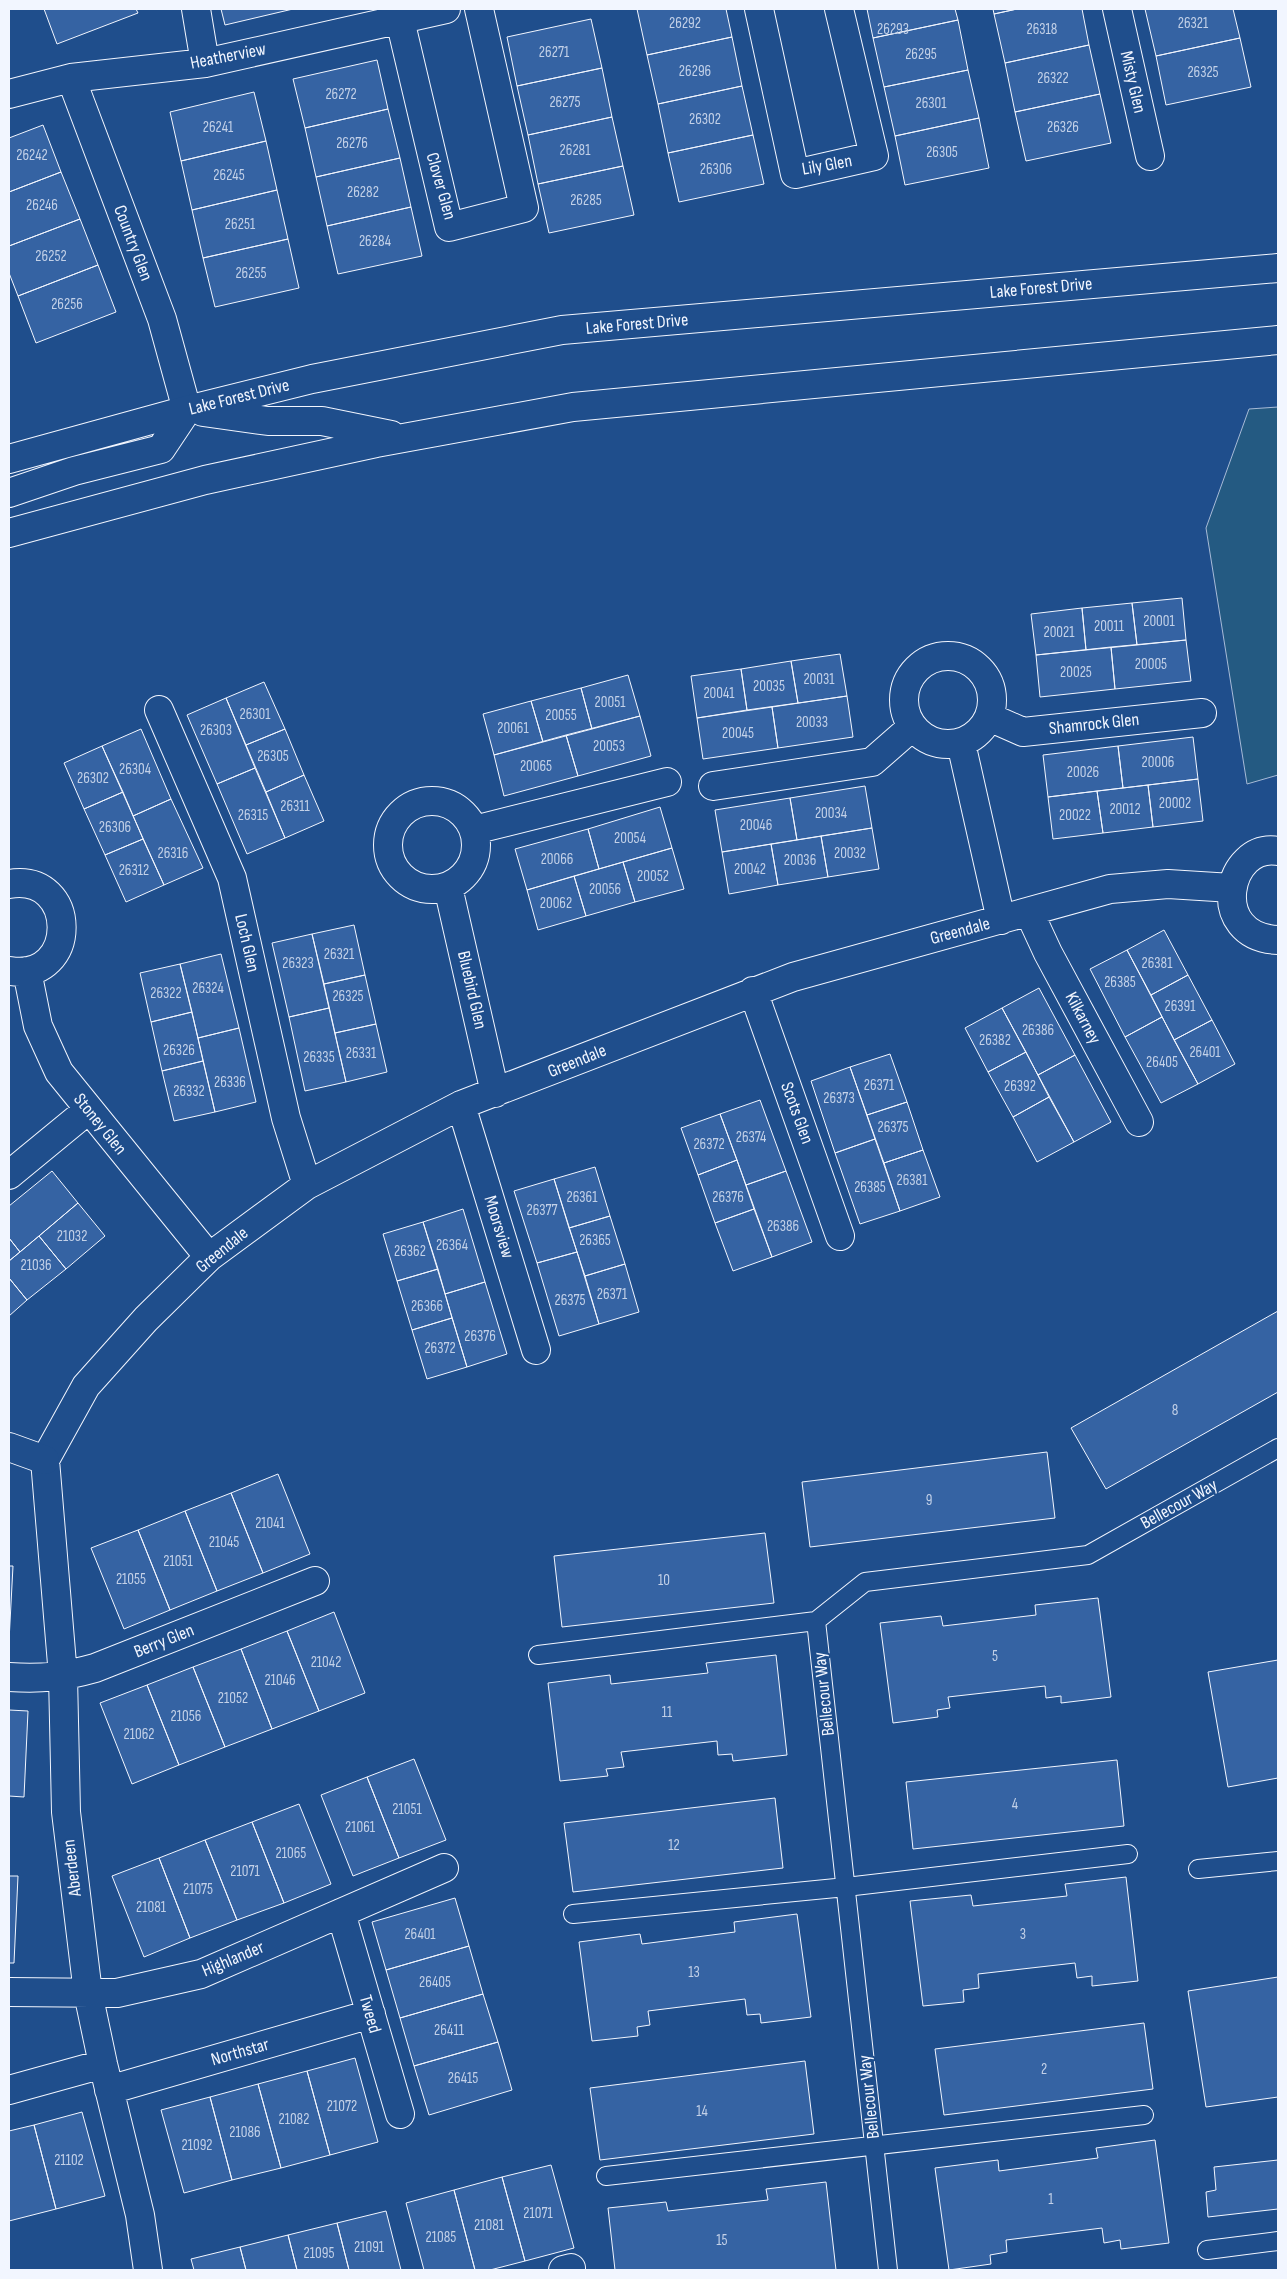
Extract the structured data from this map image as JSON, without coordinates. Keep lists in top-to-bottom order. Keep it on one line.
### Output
{"streets":{"street":["Heatherview","Misty Glen","Lily Glen","Clover Glen","Country Glen","Lake Forest Drive","Shamrock Glen","Greendale","Loch Glen","Bluebird Glen","Kilkarney","Scots Glen","Stoney Glen","Moorsview","Berry Glen","Aberdeen","Highlander","Tweed","Northstar"],"lane":["Bellecour Way"]},"crossings":[["Heatherview","Clover Glen"],["Heatherview","Country Glen"],["Country Glen","Lake Forest Drive"],["Greendale","Loch Glen"],["Greendale","Bluebird Glen"],["Greendale","Kilkarney"],["Greendale","Scots Glen"],["Greendale","Stoney Glen"],["Greendale","Moorsview"],["Greendale","Aberdeen"],["Berry Glen","Aberdeen"],["Aberdeen","Highlander"],["Aberdeen","Northstar"],["Highlander","Tweed"],["Tweed","Northstar"]],"house_numbers":["26292","26321","26293","26318","26271","26295","26296","26325","26322","26272","26275","26301","26302","26241","26326","26276","26281","26305","26242","26306","26245","26282","26285","26246","26251","26284","26252","26255","26256","20001","20011","20021","20005","20025","20031","20035","20041","20051","26301","20055","20033","20061","26303","20045","20053","26305","20006","20065","26304","20026","26302","20002","26311","20012","20034","26315","20022","20046","26306","20054","26316","20032","20066","20036","20042","26312","20052","20056","20062","26321","26323","26381","26385","26324","26322","26325","26391","26386","26382","26326","26401","26331","26335","26405","26336","26371","26392","26332","26373","26375","26374","26372","26381","26385","26361","26376","26377","26386","21032","26365","26364","26362","21036","26371","26375","26366","26376","26372","8","9","21041","21045","21051","21055","10","5","21042","21046","21052","11","21056","21062","4","21051","21061","12","21065","21071","21075","21081","26401","3","13","26405","26411","2","26415","21072","14","21082","21086","21092","21102","1","21071","21081","21085","15","21091","21095"]}
